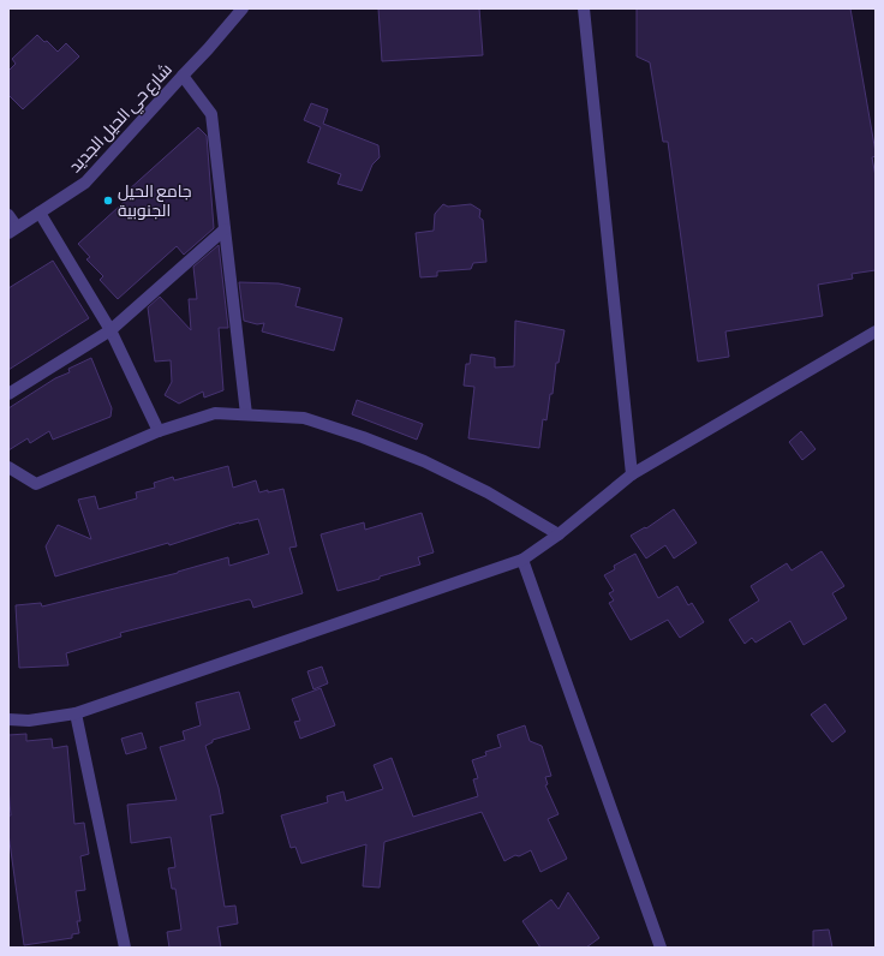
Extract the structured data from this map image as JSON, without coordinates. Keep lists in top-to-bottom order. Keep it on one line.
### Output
{"streets":{"street":["شارع حي الحيل الجديد"]},"places":["جامع الحيل الجنوبية"]}
